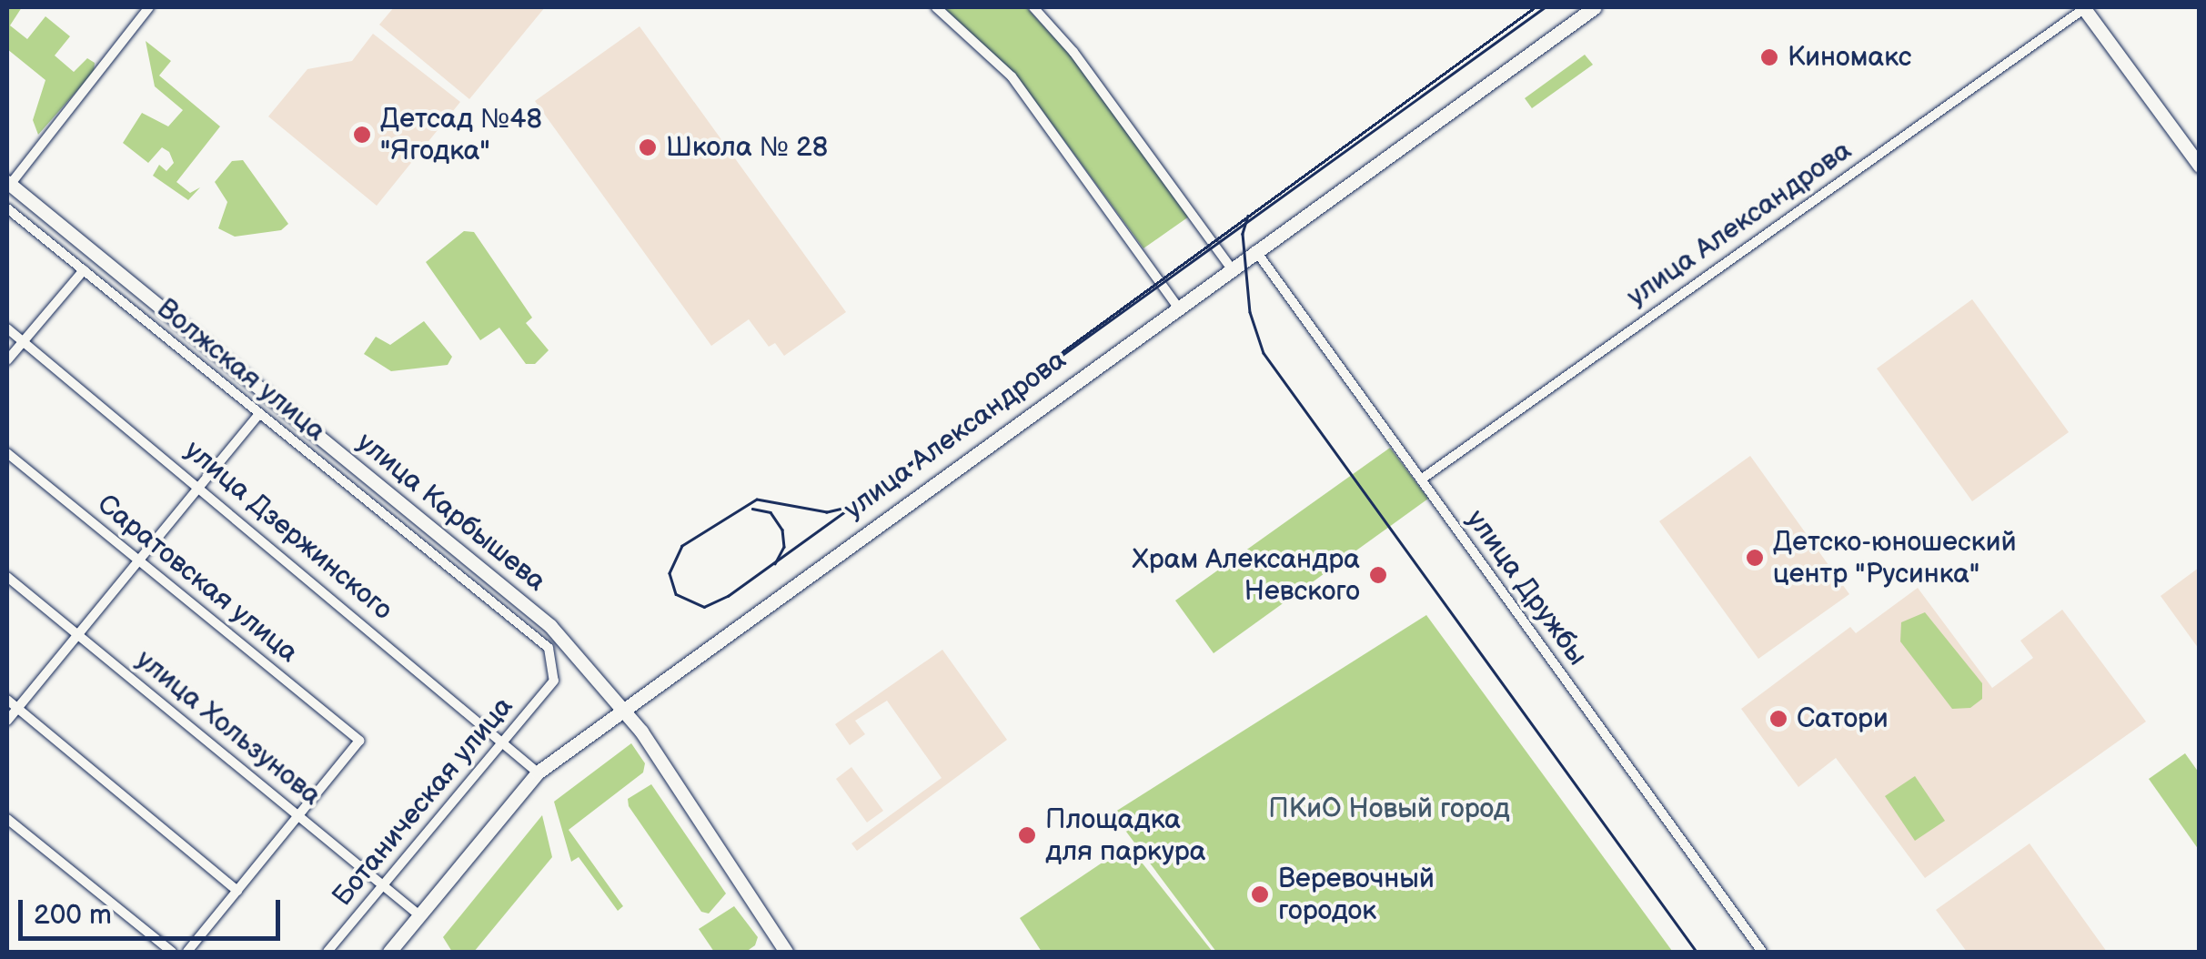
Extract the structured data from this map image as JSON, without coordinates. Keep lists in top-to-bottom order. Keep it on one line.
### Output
{"streets":{"main road":["улица Александрова","улица Карбышева"],"street":["Волжская улица","улица Дзержинского","Саратовская улица","улица Дружбы","улица Хользунова","Ботаническая улица"]},"crossings":[["улица Александрова","улица Карбышева"],["улица Александрова","улица Дзержинского"],["улица Александрова","улица Дружбы"],["улица Александрова","улица Хользунова"],["Волжская улица","Ботаническая улица"],["улица Дзержинского","Ботаническая улица"],["Саратовская улица","улица Хользунова"],["улица Хользунова","Ботаническая улица"]],"parks":["ПКиО Новый город"],"places":["Киномакс","Детсад №48 \"Ягодка\"","Школа № 28","Детско-юношеский центр \"Русинка\"","Храм Александра Невского","Сатори","Площадка для паркура","Веревочный городок"],"scale_bar":"200 m"}
